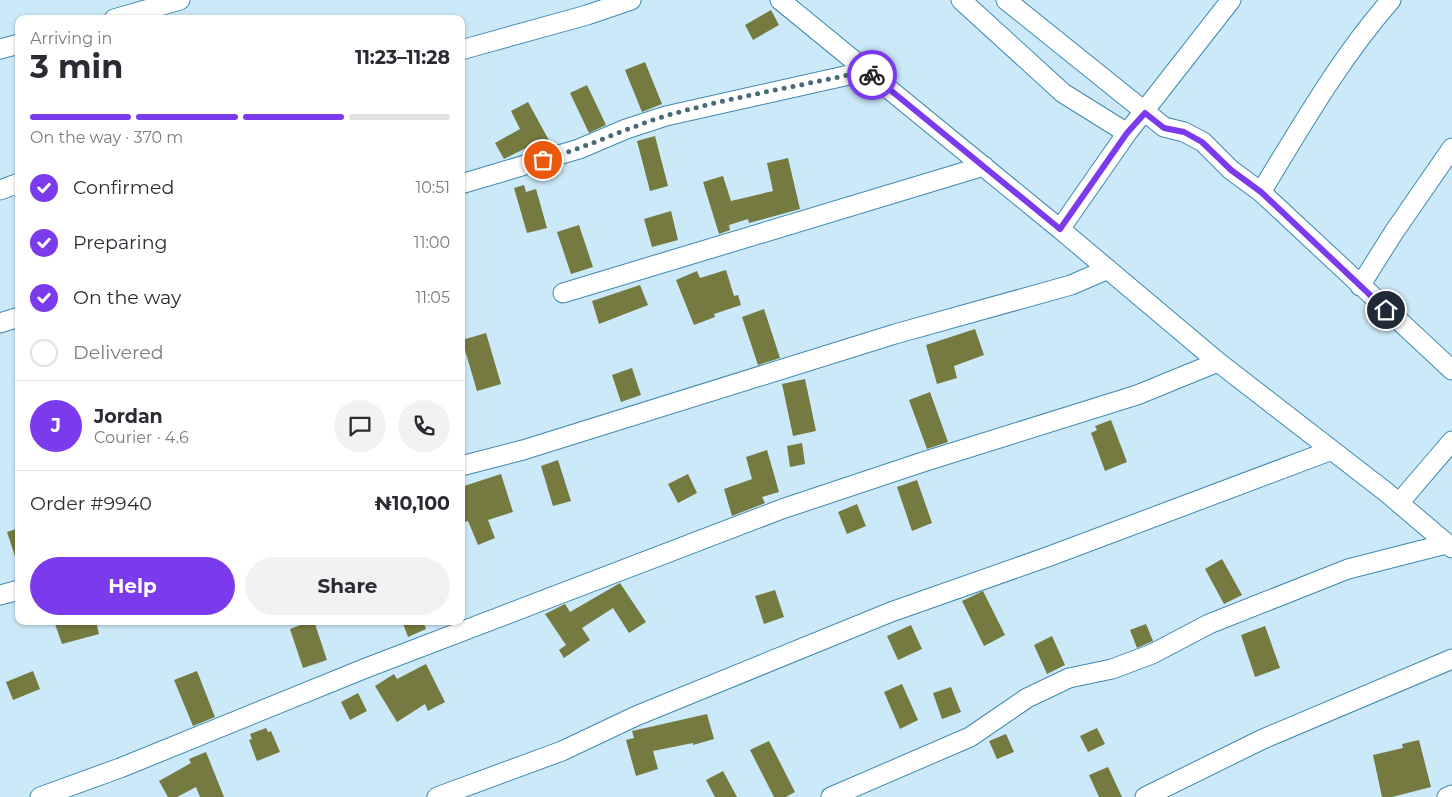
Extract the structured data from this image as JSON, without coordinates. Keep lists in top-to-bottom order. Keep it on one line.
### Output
{"page":{"heading":["3 min","Arriving in","11:23–11:28"],"panel":["Jordan","Courier · 4.6","Order #9940","₦10,100"],"bar":"On the way · 370 m","list":[["Confirmed","10:51"],["Preparing","11:00"],["On the way","11:05"],"Delivered"],"round":"J","buttons":["Help","Share"]}}
